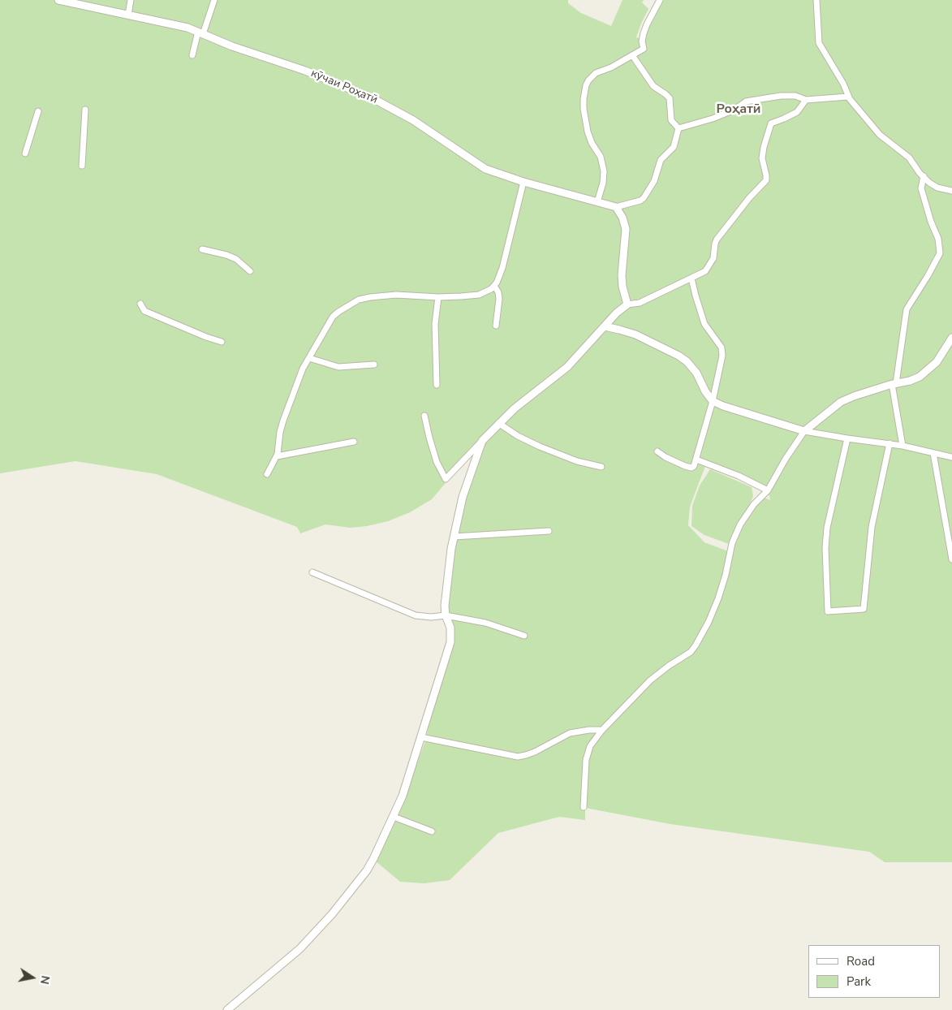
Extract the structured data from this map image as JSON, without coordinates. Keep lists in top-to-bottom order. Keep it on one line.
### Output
{"streets":{"street":["кӯчаи Роҳатӣ"]},"districts":["Роҳатӣ"],"legend":["Road","Park"],"north":"right"}
